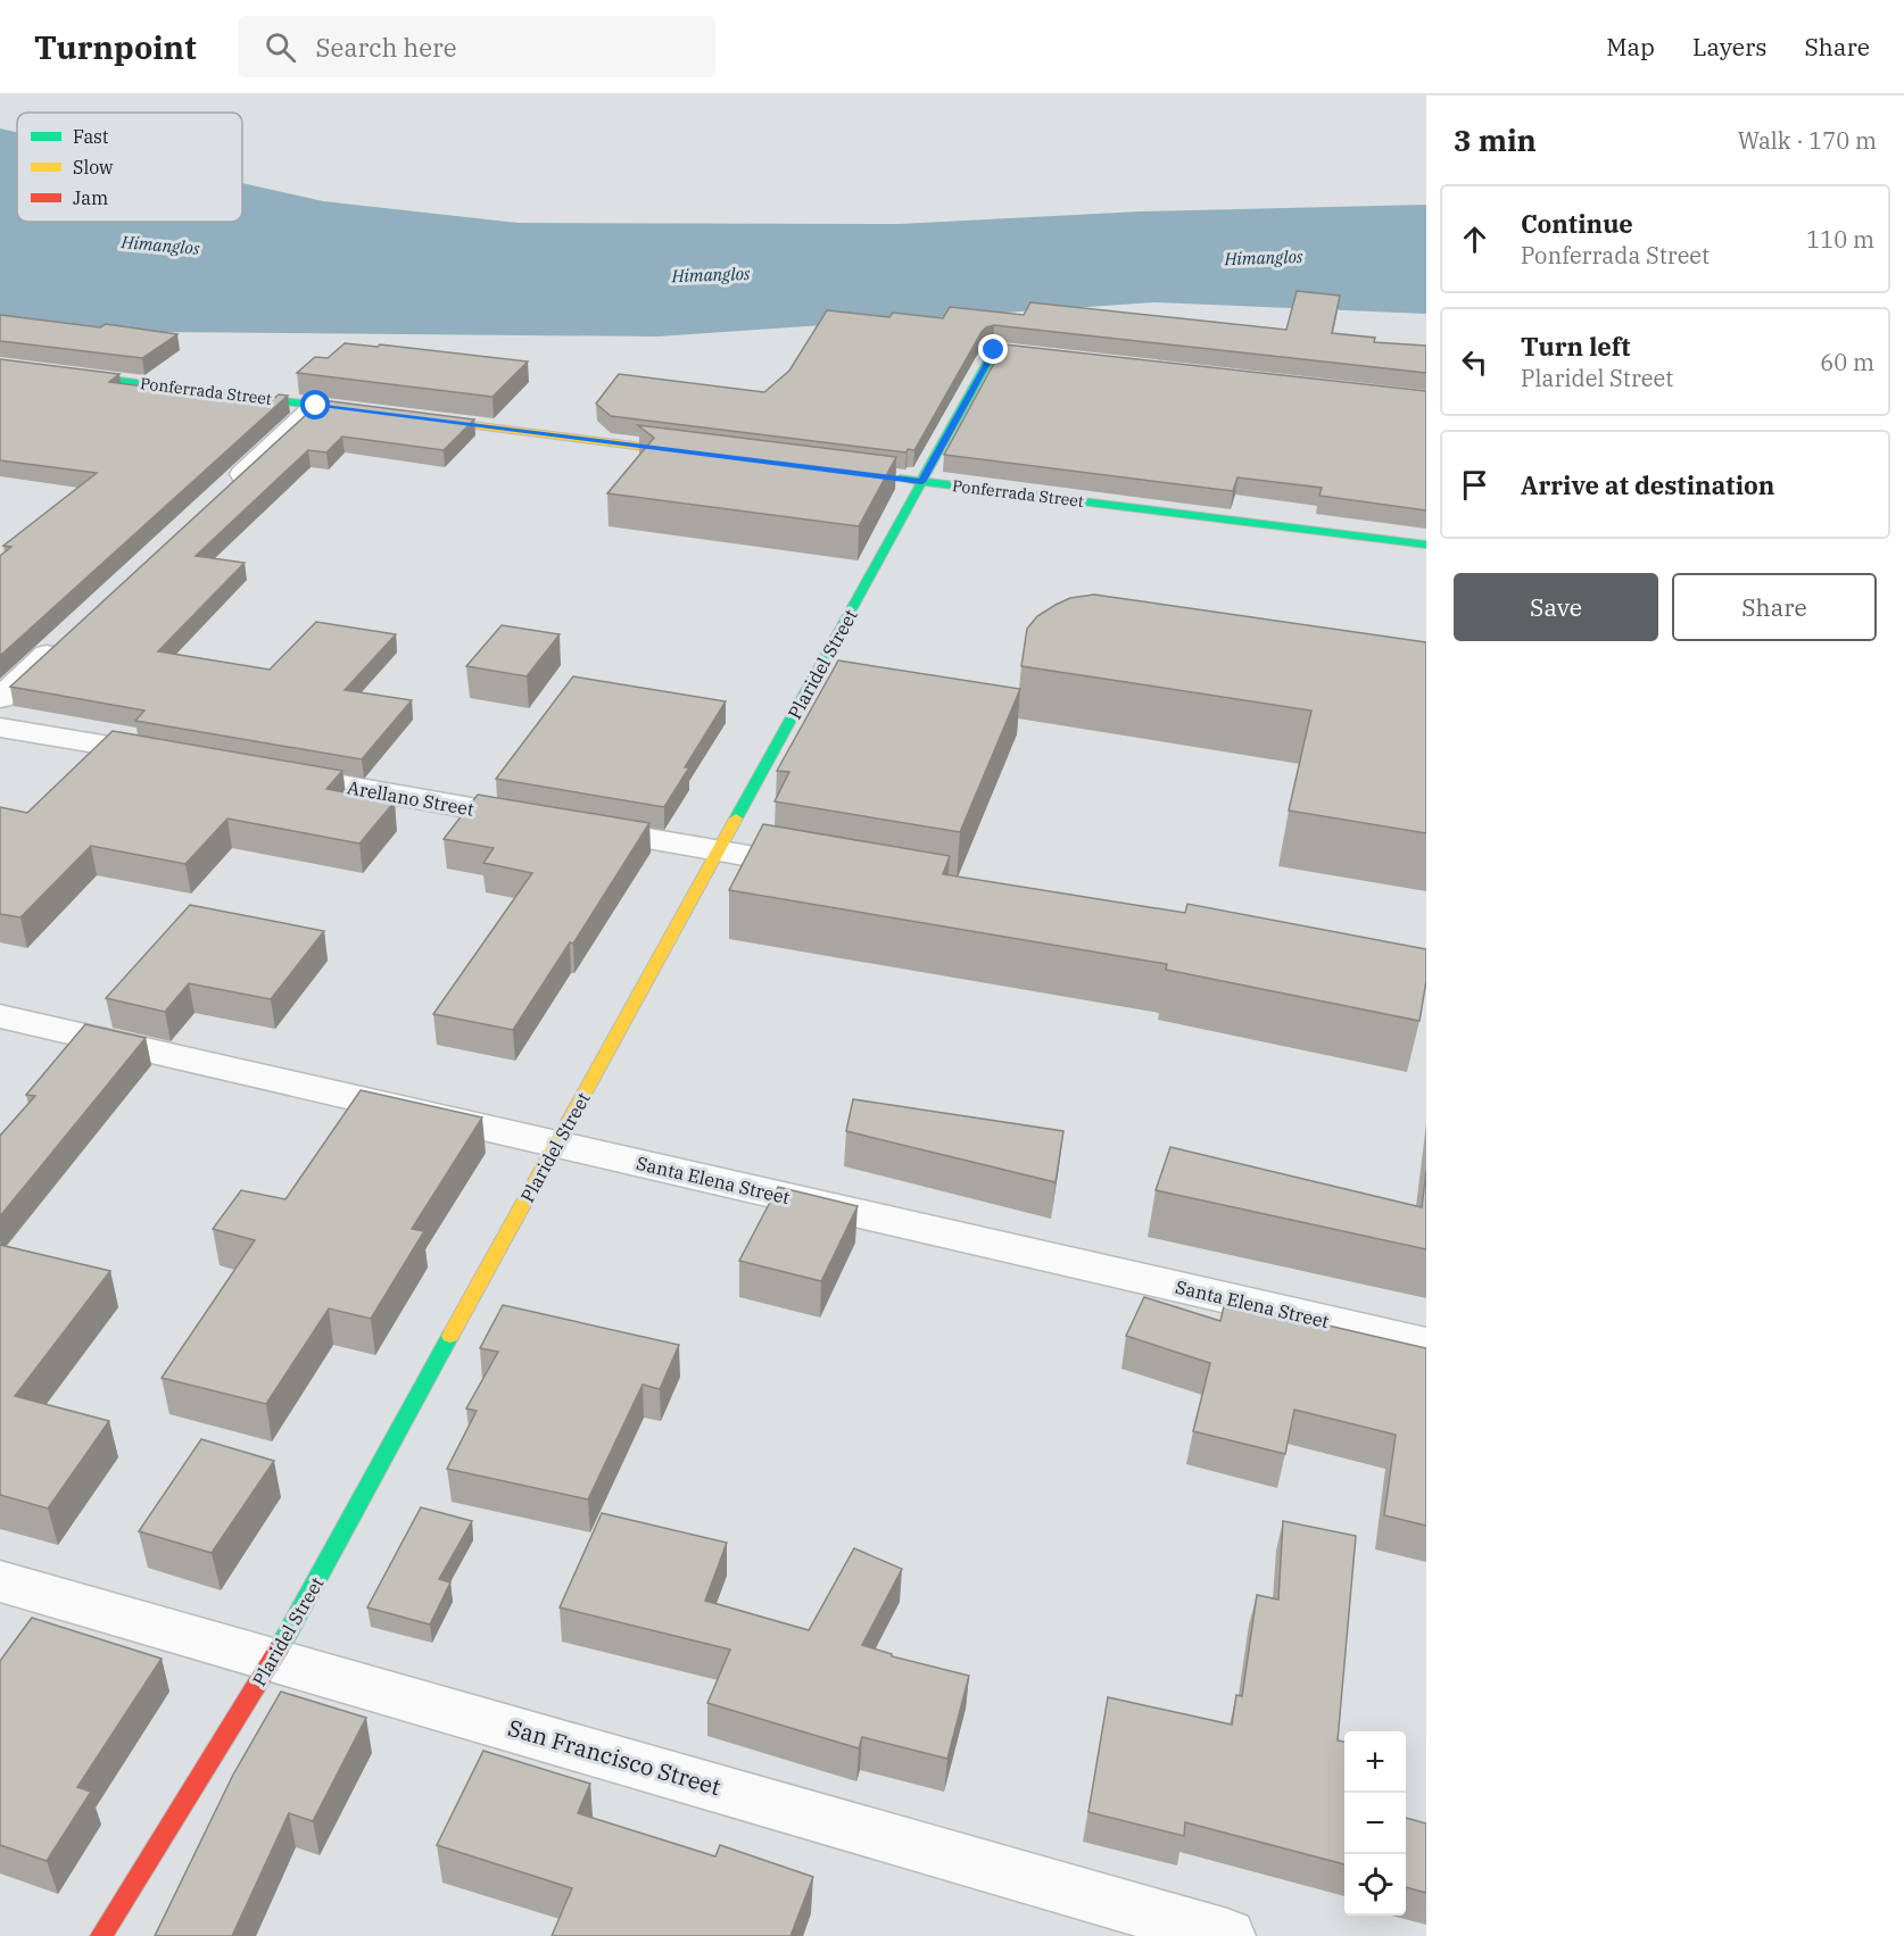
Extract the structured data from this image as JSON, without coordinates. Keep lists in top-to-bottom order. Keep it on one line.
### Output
{"streets":{"street":["Ponferrada Street","Plaridel Street","Arellano Street","Santa Elena Street","San Francisco Street"]},"crossings":[["Ponferrada Street","Plaridel Street"],["Plaridel Street","Arellano Street"],["Plaridel Street","Santa Elena Street"],["Plaridel Street","San Francisco Street"]],"water":["Himanglos"],"legend":["Fast","Slow","Jam"],"page":{"header":"Turnpoint","search":"Search here","nav":["Map","Layers","Share"],"heading":["3 min","Walk · 170 m"],"list":[["Continue","Ponferrada Street","110 m"],["Turn left","Plaridel Street","60 m"],"Arrive at destination"],"buttons":["Save","Share"],"map_buttons":["+","−"]}}
